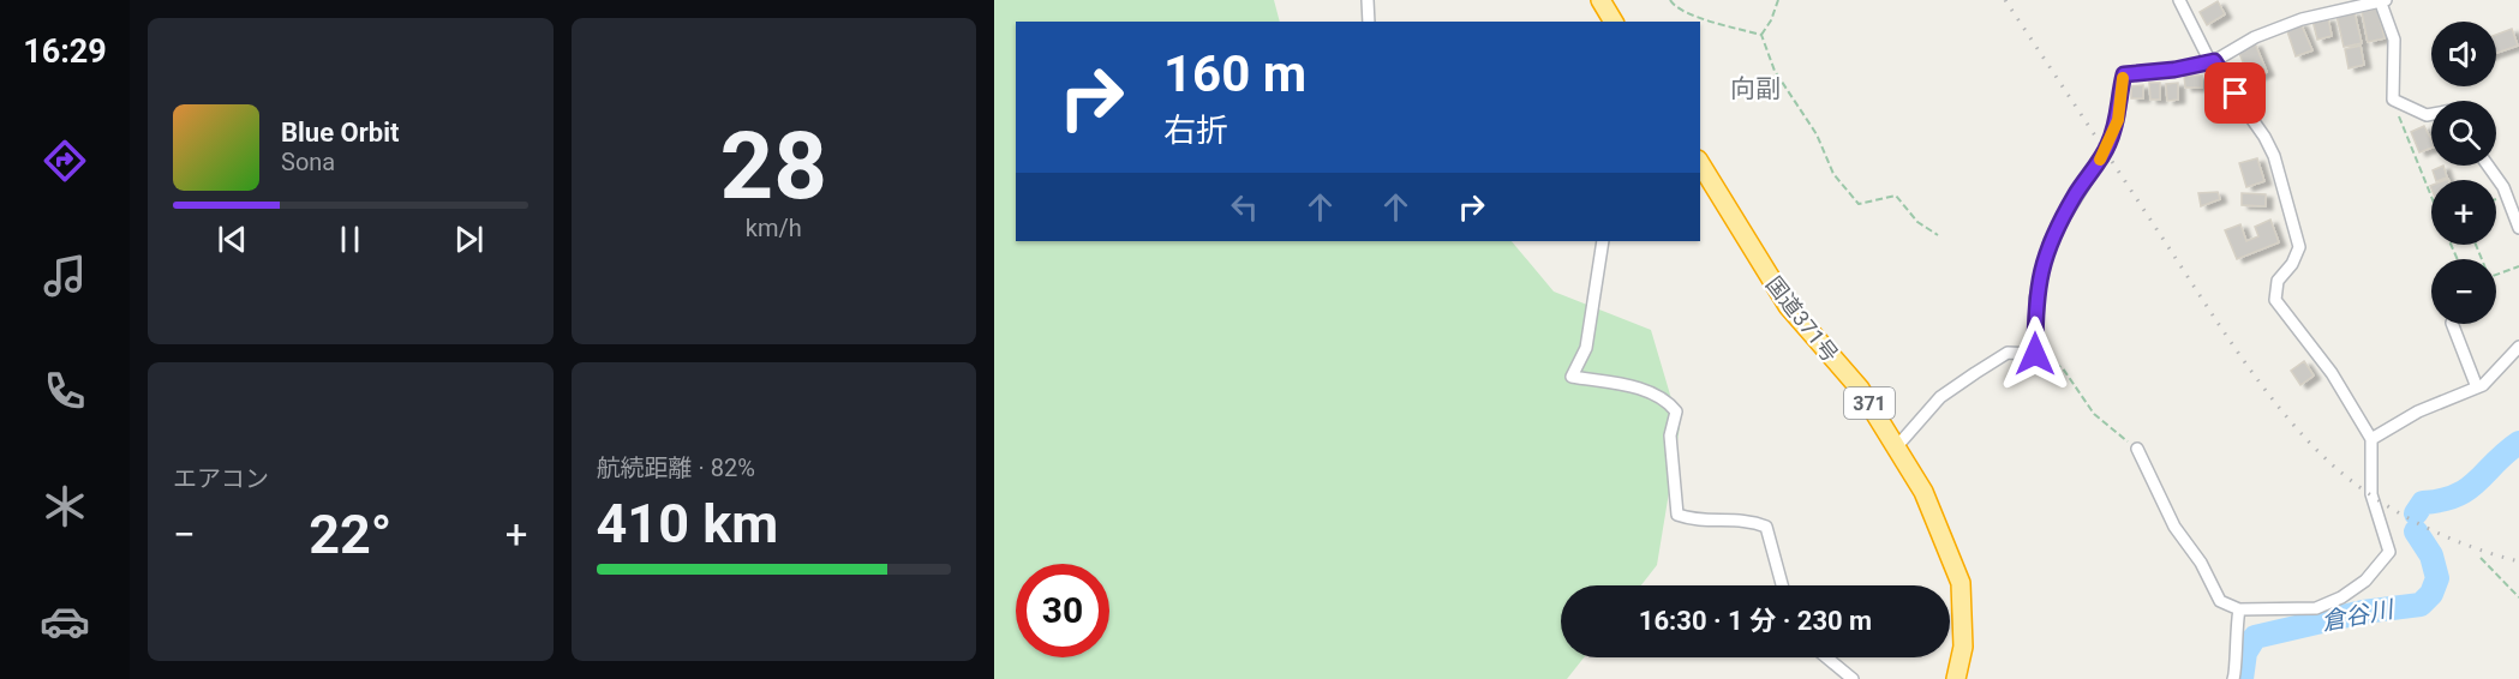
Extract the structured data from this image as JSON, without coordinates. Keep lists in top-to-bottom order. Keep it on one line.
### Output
{"streets":{"highway":["国道371号","371"]},"districts":["向副"],"water":["倉谷川"],"page":{"tabs":"16:29","tile":[["28","km/h"],"エアコン",["航続距離 · 82%","410 km"]],"map_buttons":["+","−"],"turn":["160 m","右折"],"song":["Blue Orbit","Sona"],"heat":["−","22°","+"],"limit":"30","trip":"16:30 · 1 分 · 230 m"}}
